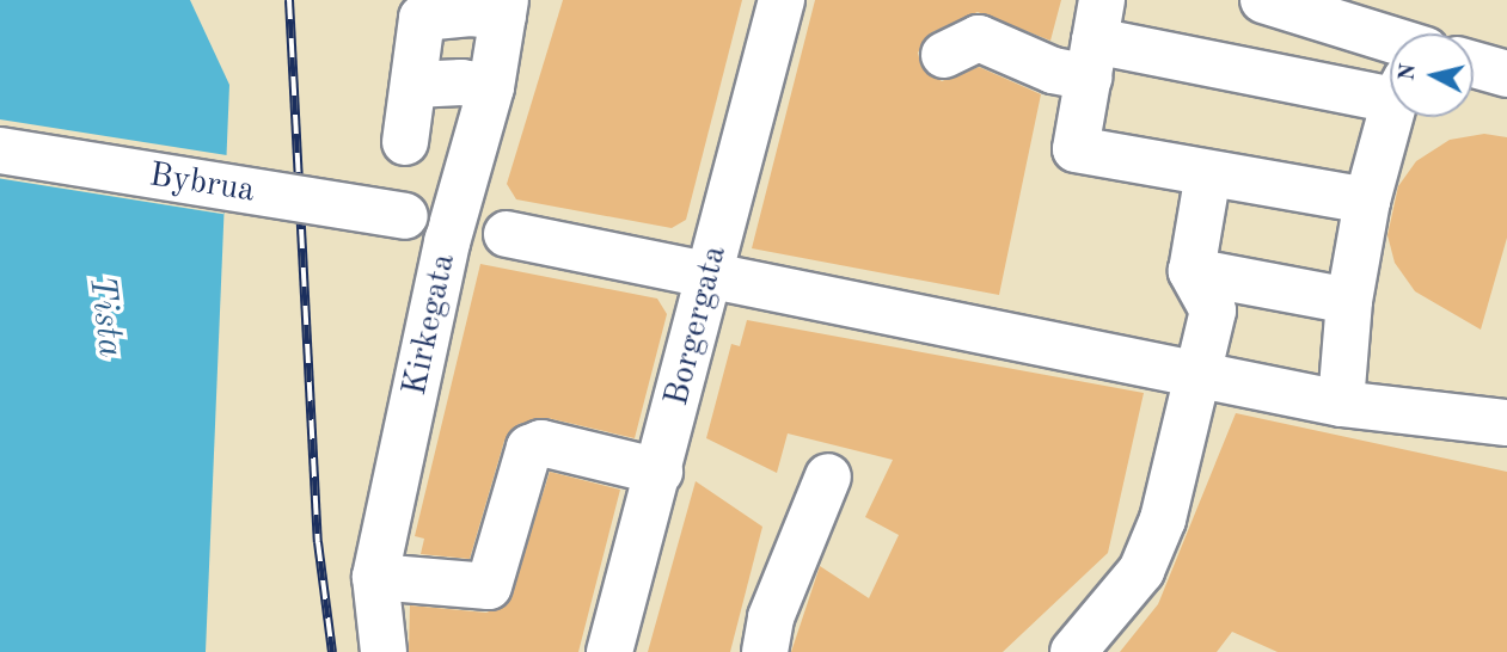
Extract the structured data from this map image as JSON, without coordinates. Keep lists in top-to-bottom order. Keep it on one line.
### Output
{"streets":{"street":["Bybrua","Kirkegata","Borgergata"]},"water":["Tista"],"north":"left"}
